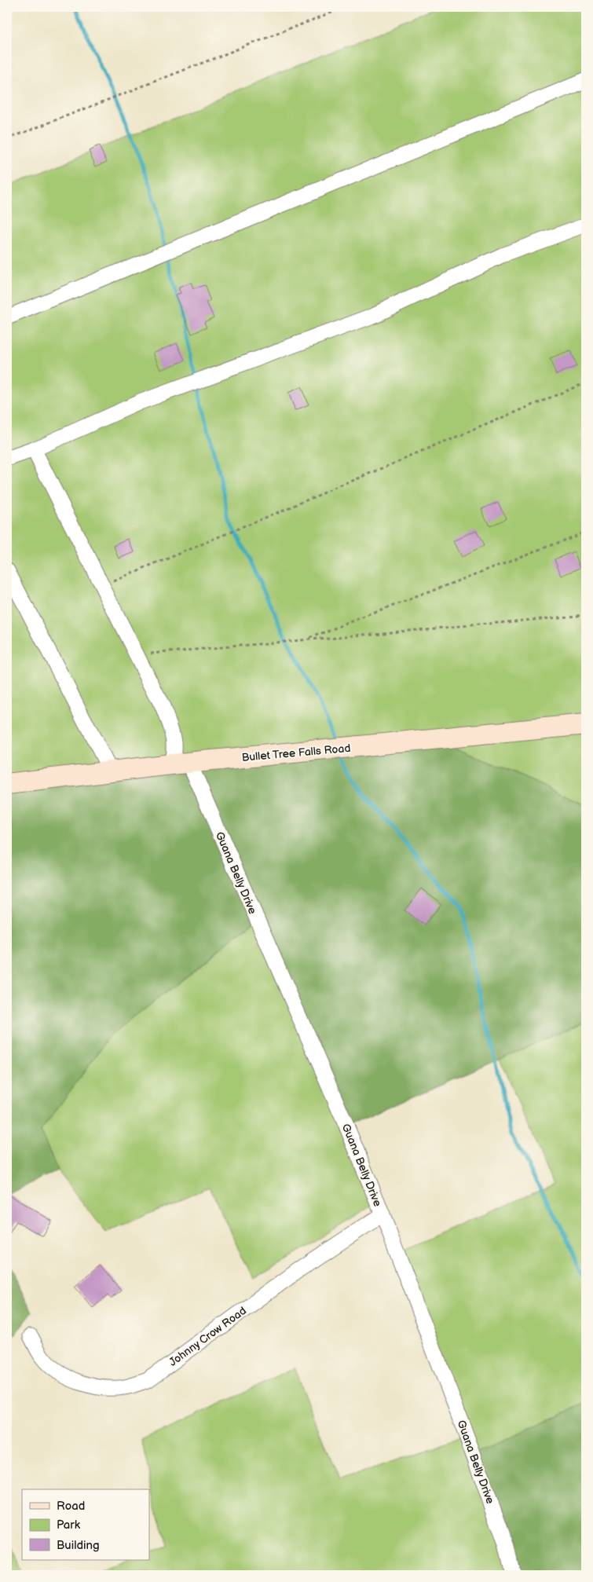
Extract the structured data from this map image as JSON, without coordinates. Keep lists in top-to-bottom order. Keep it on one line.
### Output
{"streets":{"main road":["Bullet Tree Falls Road"],"street":["Guana Belly Drive","Johnny Crow Road"]},"crossings":[["Bullet Tree Falls Road","Guana Belly Drive"],["Guana Belly Drive","Johnny Crow Road"]],"legend":["Road","Park","Building"]}
